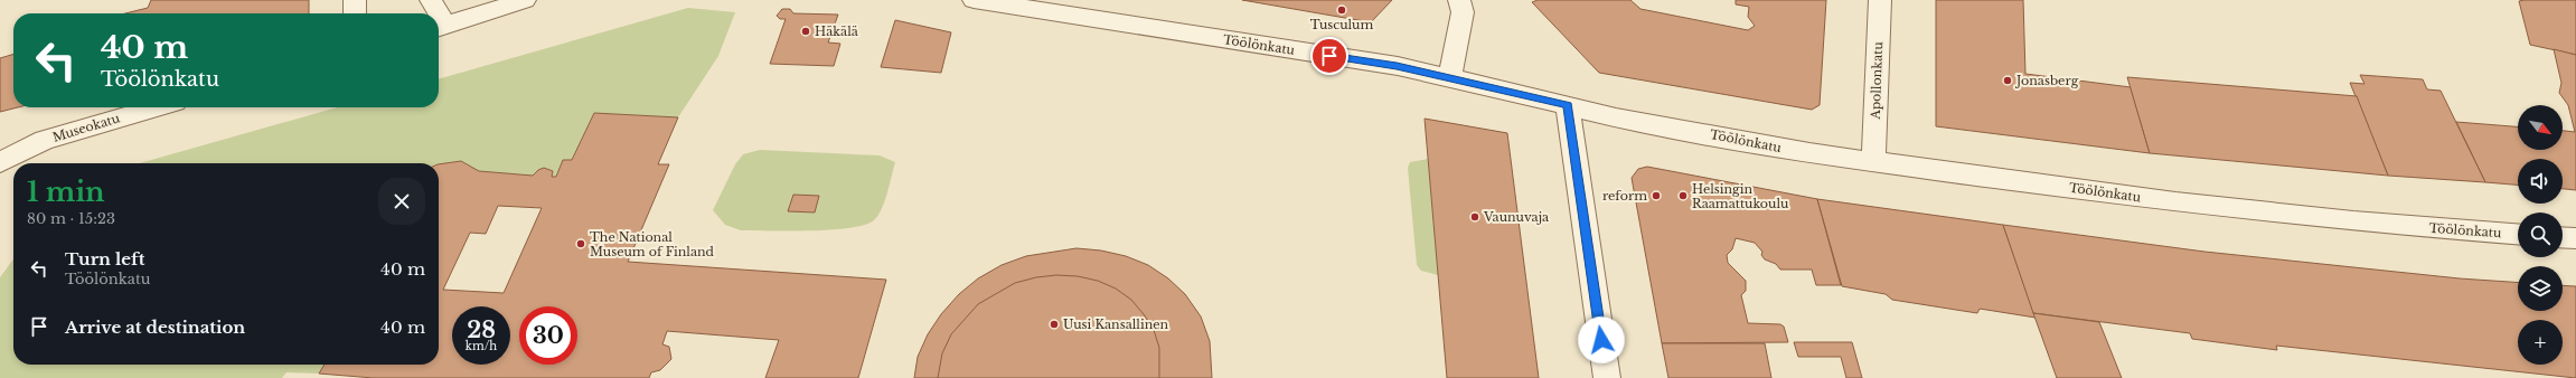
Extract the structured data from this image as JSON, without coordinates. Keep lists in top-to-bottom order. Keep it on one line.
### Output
{"streets":{"street":["Töölönkatu","Apollonkatu","Museokatu"]},"crossings":[["Töölönkatu","Apollonkatu"]],"places":["Tusculum","Häkälä","Jonasberg","reform","Helsingin Raamattukoulu","Vaunuvaja","The National Museum of Finland","Uusi Kansallinen"],"north":"bottom right","page":{"turn":["40 m","Töölönkatu"],"map_buttons":"+","heading":["1 min","80 m · 15:23"],"list":[{"name":"Turn left","note":"Töölönkatu","value":"40 m"},{"name":"Arrive at destination","value":"40 m"}],"speed":"28 km/h","limit":"30"}}
